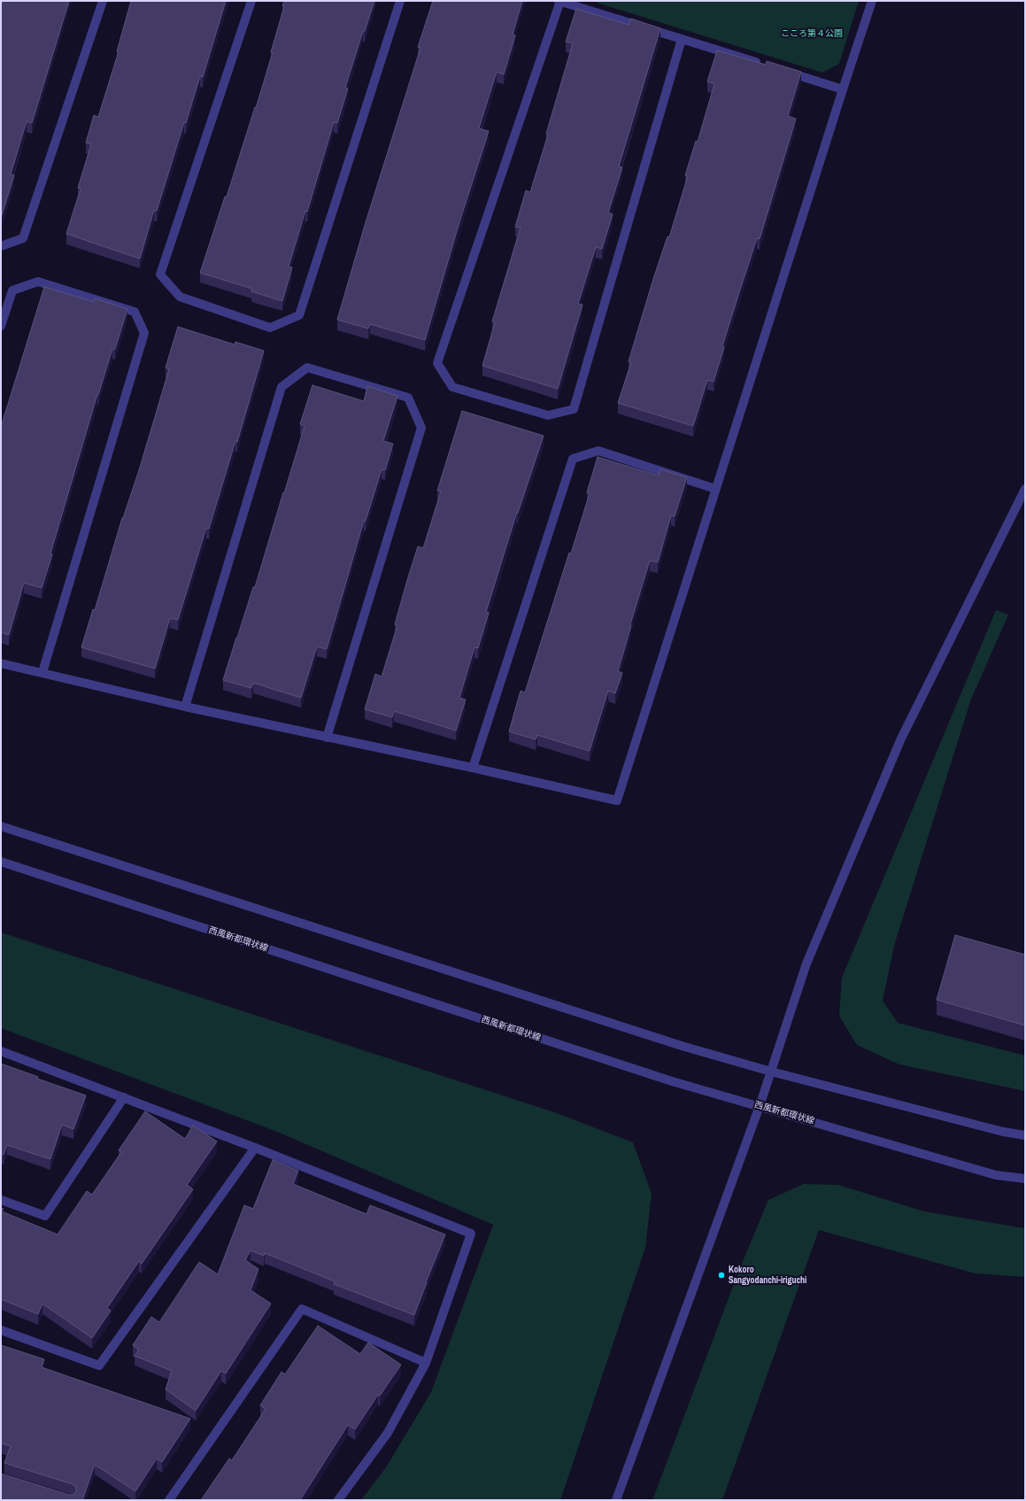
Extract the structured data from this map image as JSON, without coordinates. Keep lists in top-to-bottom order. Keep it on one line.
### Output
{"streets":{"street":["西風新都環状線"]},"parks":["こころ第４公園"],"places":["Kokoro Sangyodanchi-iriguchi"]}
